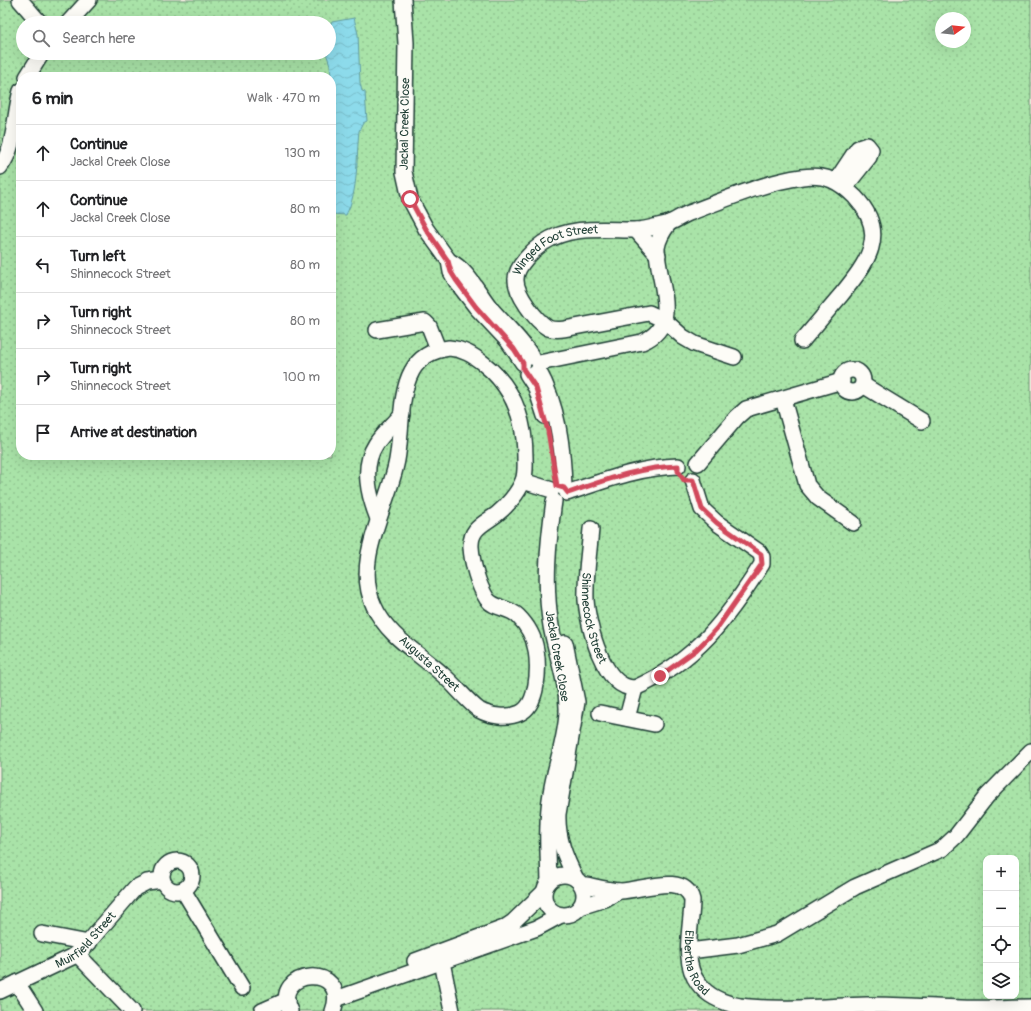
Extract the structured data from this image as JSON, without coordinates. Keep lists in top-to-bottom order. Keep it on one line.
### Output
{"streets":{"street":["Jackal Creek Close","Winged Foot Street","Shinnecock Street","Augusta Street","Muirfield Street","Elbertha Road"]},"crossings":[["Jackal Creek Close","Elbertha Road"]],"north":"right","page":{"search":"Search here","heading":["6 min","Walk · 470 m"],"list":[["Continue","Jackal Creek Close","130 m"],["Continue","Jackal Creek Close","80 m"],["Turn left","Shinnecock Street","80 m"],["Turn right","Shinnecock Street","80 m"],["Turn right","Shinnecock Street","100 m"],"Arrive at destination"],"map_buttons":["+","−"]}}
